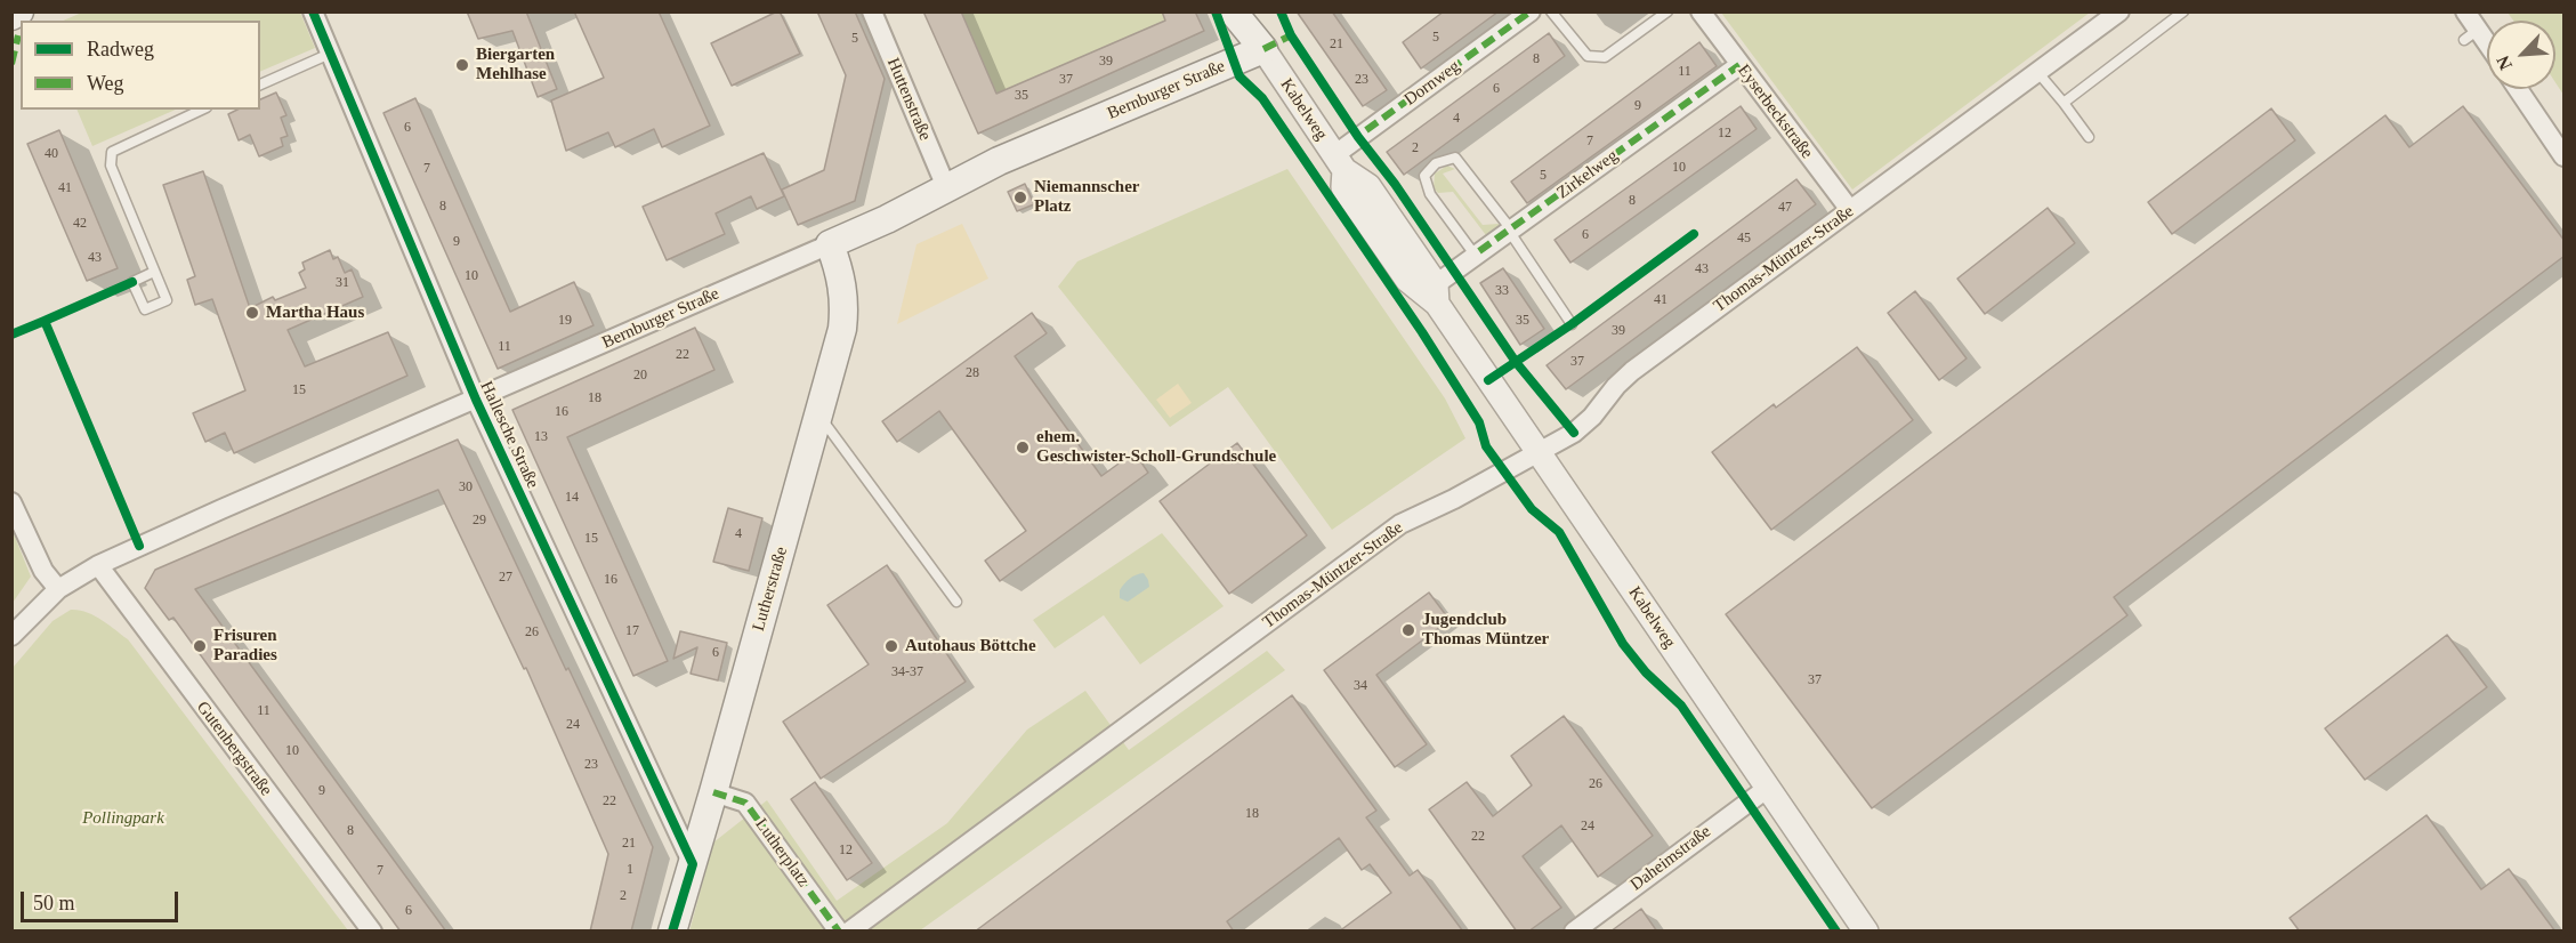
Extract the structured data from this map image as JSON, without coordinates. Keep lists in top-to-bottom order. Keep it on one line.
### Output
{"streets":{"main road":["Bernburger Straße","Kabelweg","Lutherstraße"],"street":["Dornweg","Huttenstraße","Eyserbeckstraße","Zirkelweg","Thomas-Müntzer-Straße","Hallesche Straße","Gutenbergstraße","Lutherplatz","Daheimstraße"]},"crossings":[["Dornweg","Kabelweg"],["Bernburger Straße","Huttenstraße"],["Bernburger Straße","Kabelweg"],["Bernburger Straße","Hallesche Straße"],["Bernburger Straße","Lutherstraße"],["Bernburger Straße","Gutenbergstraße"],["Kabelweg","Zirkelweg"],["Kabelweg","Thomas-Müntzer-Straße"],["Kabelweg","Daheimstraße"],["Eyserbeckstraße","Zirkelweg"],["Eyserbeckstraße","Thomas-Müntzer-Straße"],["Hallesche Straße","Lutherstraße"],["Lutherstraße","Lutherplatz"]],"parks":["Pollingpark"],"places":["Biergarten Mehlhase","Niemannscher Platz","Martha Haus","ehem. Geschwister-Scholl-Grundschule","Jugendclub Thomas Müntzer","Frisuren Paradies","Autohaus Böttche"],"house_numbers":["5","5","21","8","39","11","37","23","6","35","9","4","6","12","7","2","40","10","7","5","41","8","8","47","42","6","45","9","43","43","10","31","33","41","19","35","39","11","22","37","28","20","15","18","16","13","30","14","29","4","15","27","16","17","26","6","34-37","37","34","11","24","10","23","26","9","22","18","24","8","22","21","12","1","7","2","6"],"legend":["Radweg","Weg"],"scale_bar":"50 m","north":"bottom left"}
